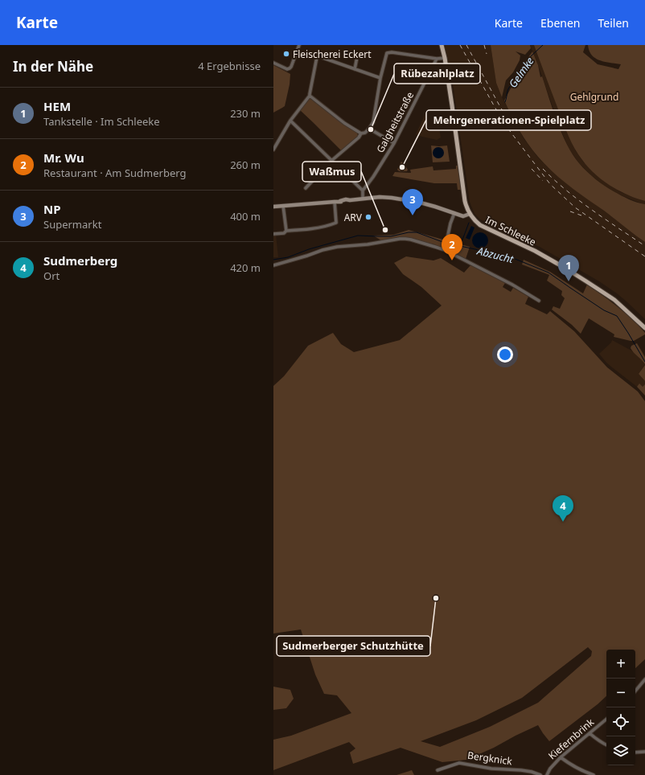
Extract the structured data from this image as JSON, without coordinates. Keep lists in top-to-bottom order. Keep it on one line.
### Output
{"streets":{"main road":["Im Schleeke"],"street":["Galgheitstraße","Kiefernbrink","Bergknick"]},"water":["Gelmke","Abzucht"],"parks":["Gehlgrund"],"places":["Fleischerei Eckert","Rübezahlplatz","Mehrgenerationen-Spielplatz","ARV","Waßmus","Sudmerberger Schutzhütte"],"page":{"header":"Karte","nav":["Karte","Ebenen","Teilen"],"heading":["In der Nähe","4 Ergebnisse"],"list":[{"mark":"1","name":"HEM","note":"Tankstelle · Im Schleeke","value":"230 m"},{"mark":"2","name":"Mr. Wu","note":"Restaurant · Am Sudmerberg","value":"260 m"},{"mark":"3","name":"NP","note":"Supermarkt","value":"400 m"},{"mark":"4","name":"Sudmerberg","note":"Ort","value":"420 m"}],"pins":["3","2","1","4"],"map_buttons":["+","−"]}}
